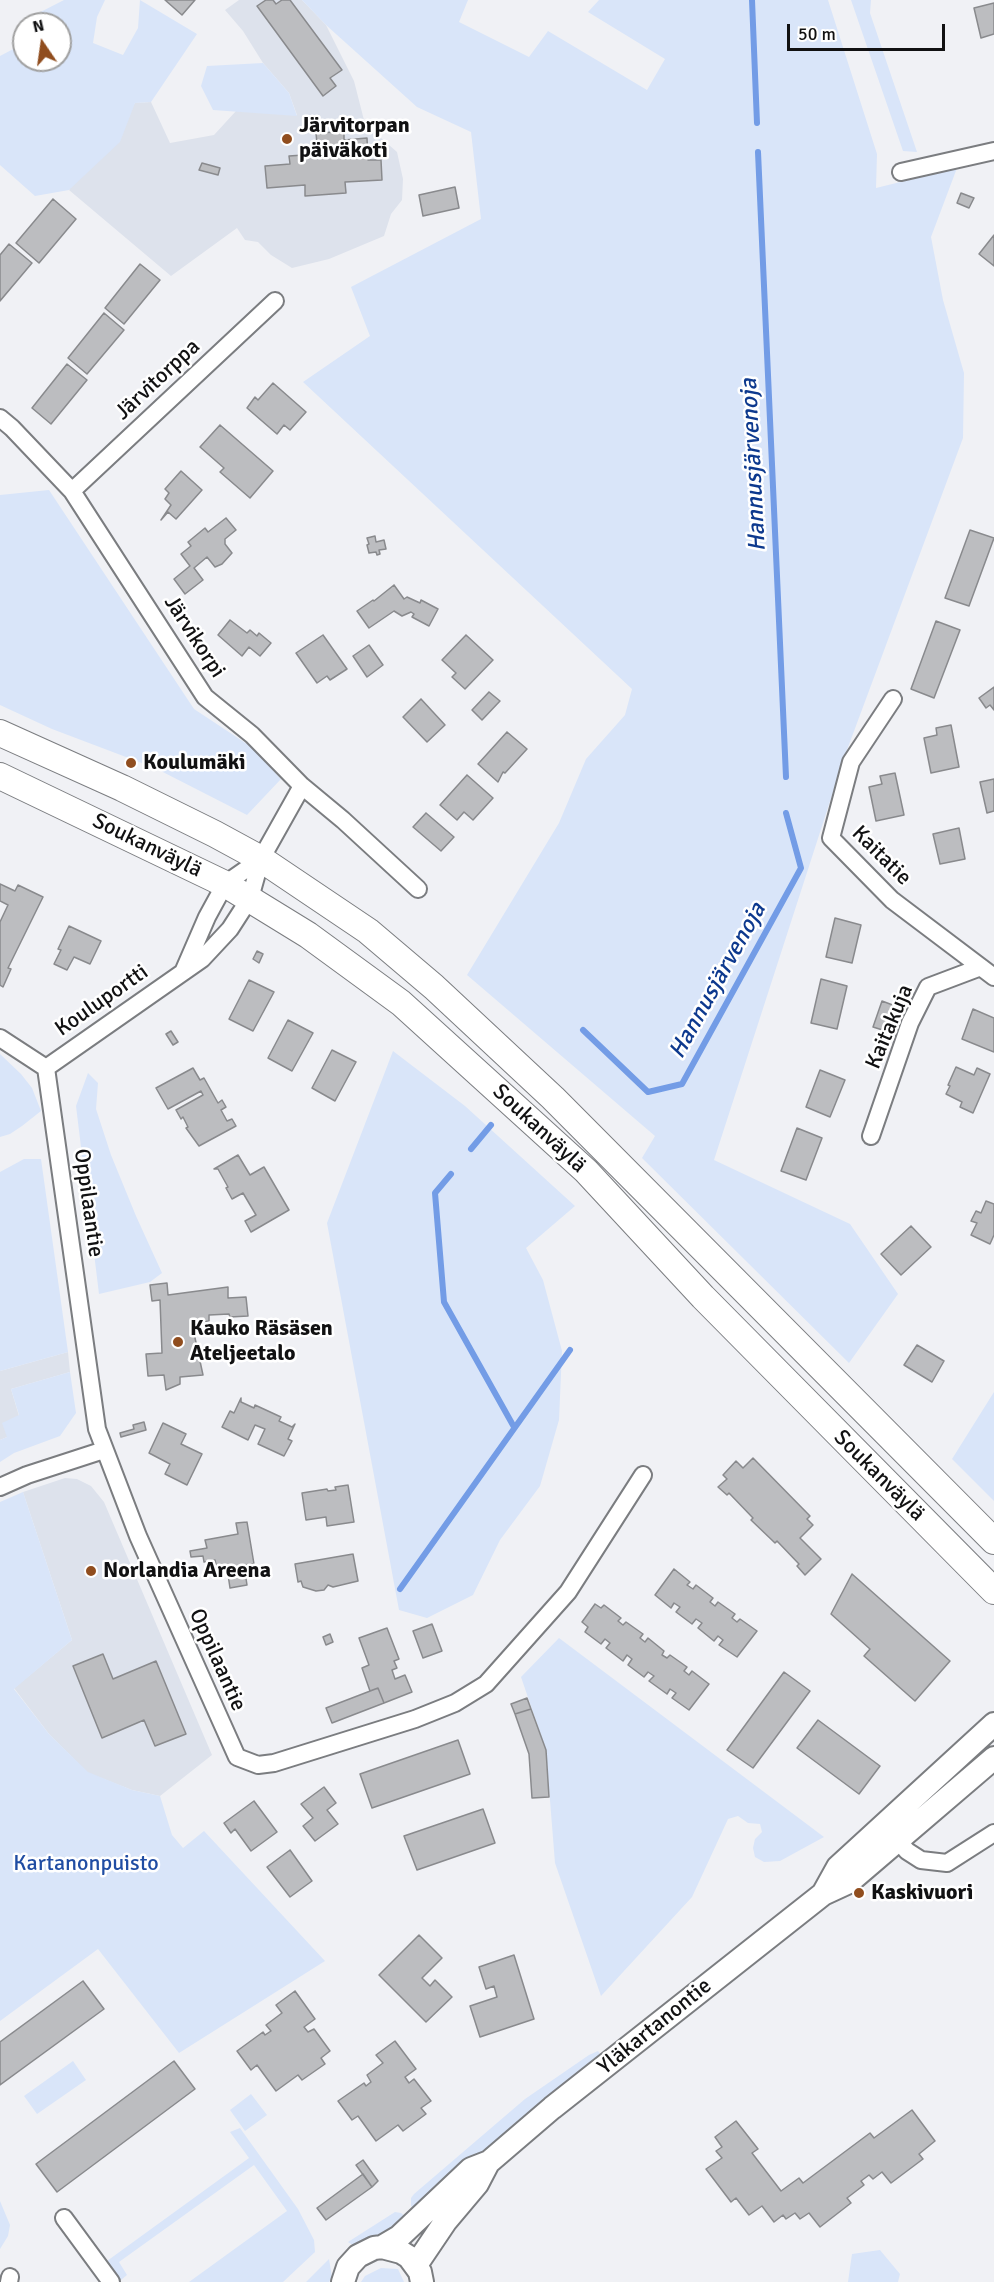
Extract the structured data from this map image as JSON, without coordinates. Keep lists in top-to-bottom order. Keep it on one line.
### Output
{"streets":{"main road":["Soukanväylä","Yläkartanontie"],"street":["Järvitorppa","Järvikorpi","Kaitatie","Kouluportti","Kaitakuja","Oppilaantie"]},"crossings":[["Järvitorppa","Järvikorpi"],["Soukanväylä","Kouluportti"],["Kaitatie","Kaitakuja"],["Kouluportti","Oppilaantie"]],"water":["Hannusjärvenoja"],"parks":["Kartanonpuisto"],"places":["Järvitorpan päiväkoti","Koulumäki","Kauko Räsäsen Ateljeetalo","Norlandia Areena","Kaskivuori"],"scale_bar":"50 m","north":"top"}
